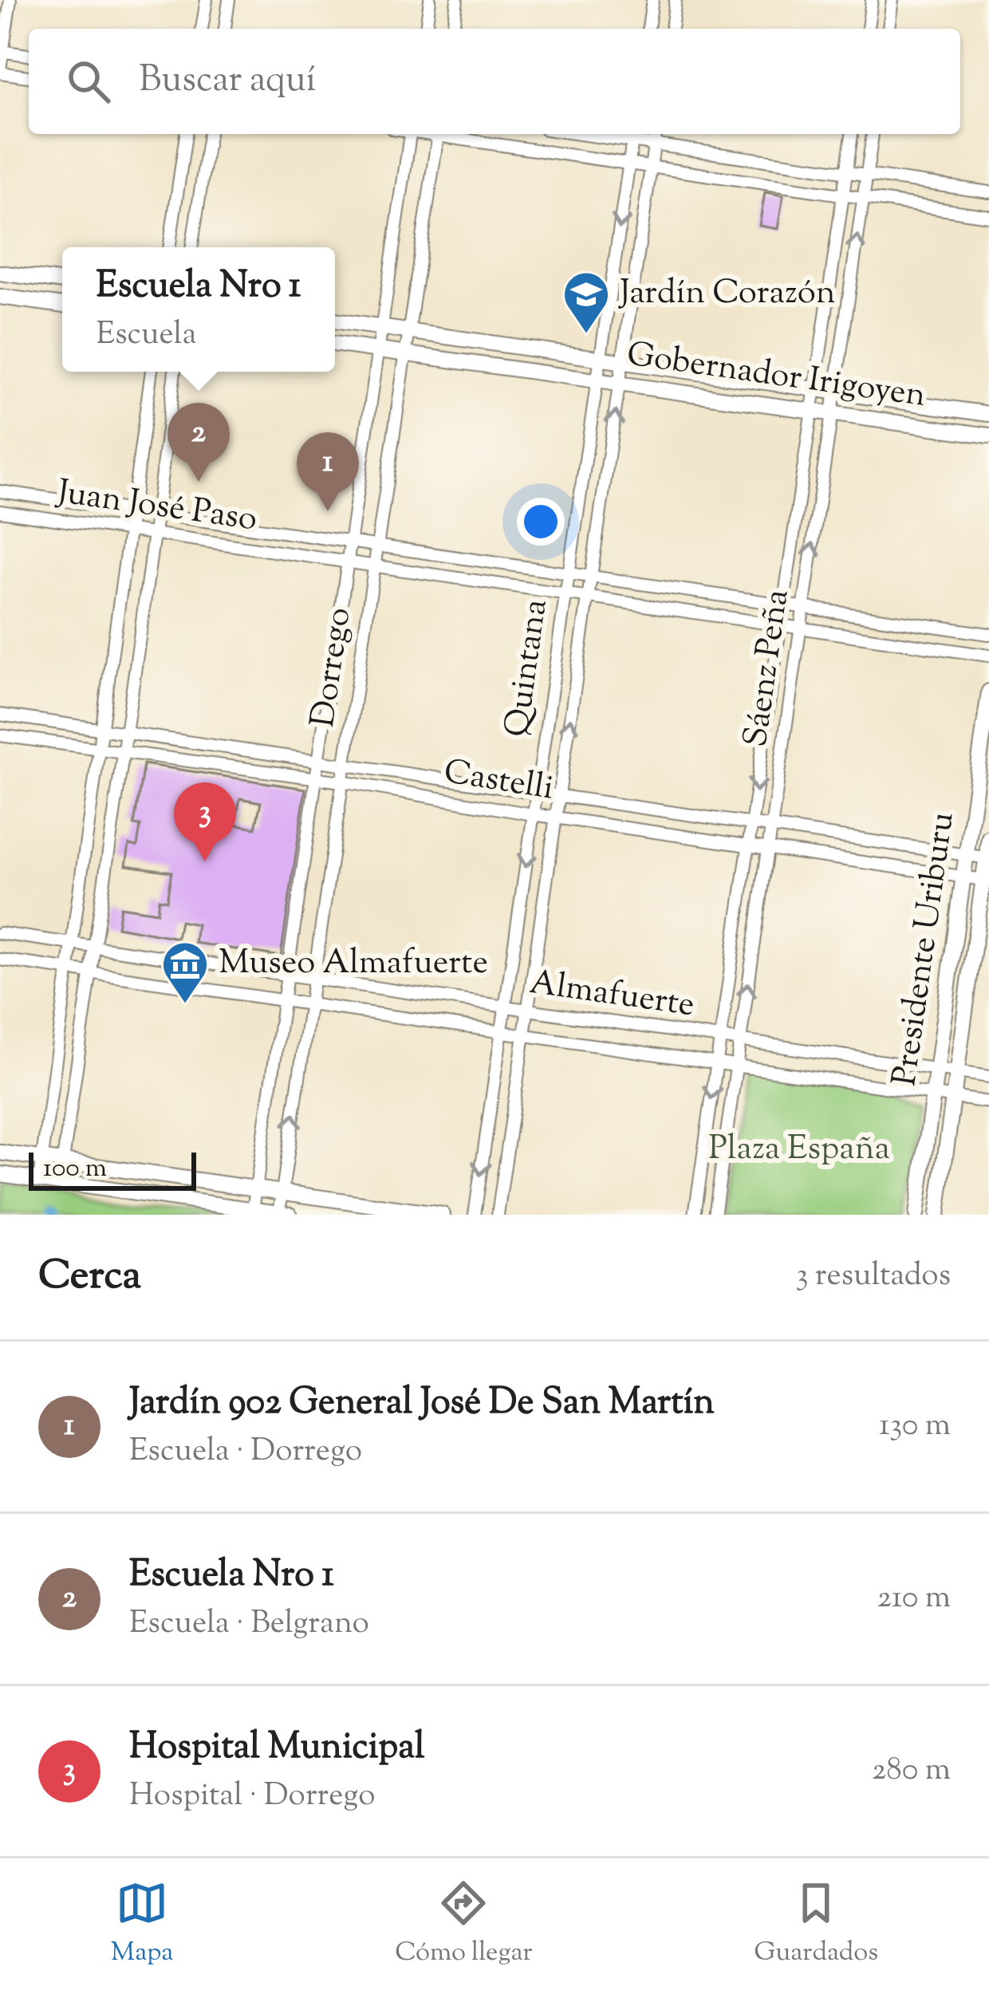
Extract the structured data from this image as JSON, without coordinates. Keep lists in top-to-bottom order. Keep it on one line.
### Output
{"streets":{"street":["Gobernador Irigoyen","Juan José Paso","Dorrego","Quintana","Sáenz Peña","Castelli","Presidente Uriburu","Almafuerte"]},"crossings":[["Gobernador Irigoyen","Dorrego"],["Gobernador Irigoyen","Quintana"],["Gobernador Irigoyen","Sáenz Peña"],["Juan José Paso","Dorrego"],["Juan José Paso","Quintana"],["Juan José Paso","Sáenz Peña"],["Dorrego","Castelli"],["Dorrego","Almafuerte"],["Quintana","Castelli"],["Quintana","Almafuerte"],["Sáenz Peña","Castelli"],["Sáenz Peña","Almafuerte"],["Castelli","Presidente Uriburu"],["Presidente Uriburu","Almafuerte"]],"parks":["Plaza España"],"places":{"school or university":["Jardín Corazón"],"museum":["Museo Almafuerte"]},"scale_bar":"100 m","page":{"search":"Buscar aquí","popup":["Escuela Nro 1","Escuela"],"pins":["2","1","3"],"scale":"100 m","heading":["Cerca","3 resultados"],"list":[{"mark":"1","name":"Jardín 902 General José De San Martín","note":"Escuela · Dorrego","value":"130 m"},{"mark":"2","name":"Escuela Nro 1","note":"Escuela · Belgrano","value":"210 m"},{"mark":"3","name":"Hospital Municipal","note":"Hospital · Dorrego","value":"280 m"}],"nav":["Mapa","Cómo llegar","Guardados"]}}
